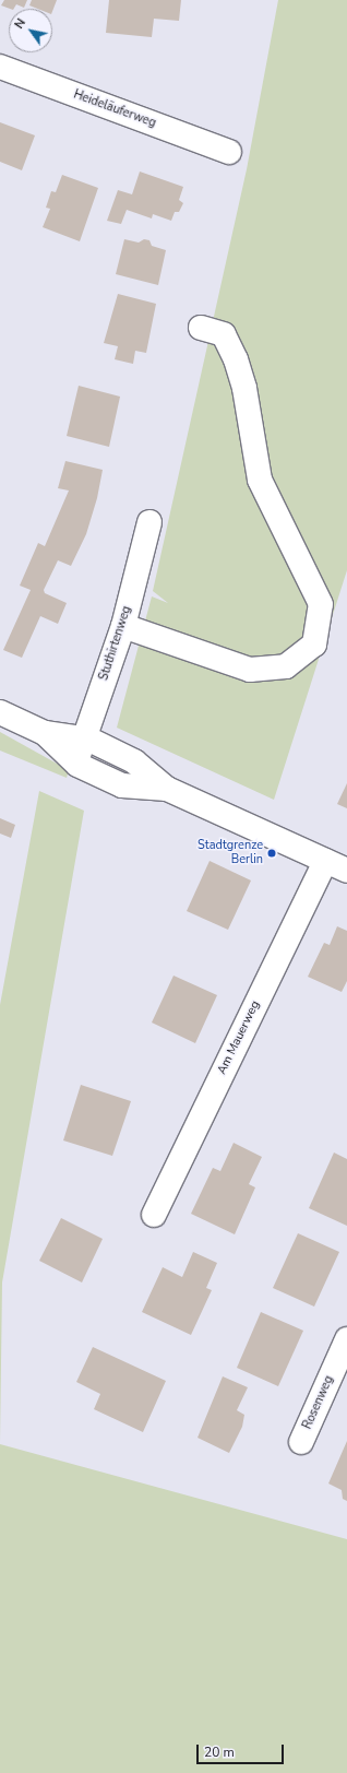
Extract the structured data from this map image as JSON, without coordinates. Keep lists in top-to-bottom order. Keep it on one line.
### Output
{"streets":{"main road":["Heideläuferweg","Stuthirtenweg","Am Mauerweg","Rosenweg"]},"places":["Stadtgrenze Berlin"],"scale_bar":"20 m","north":"top left"}
